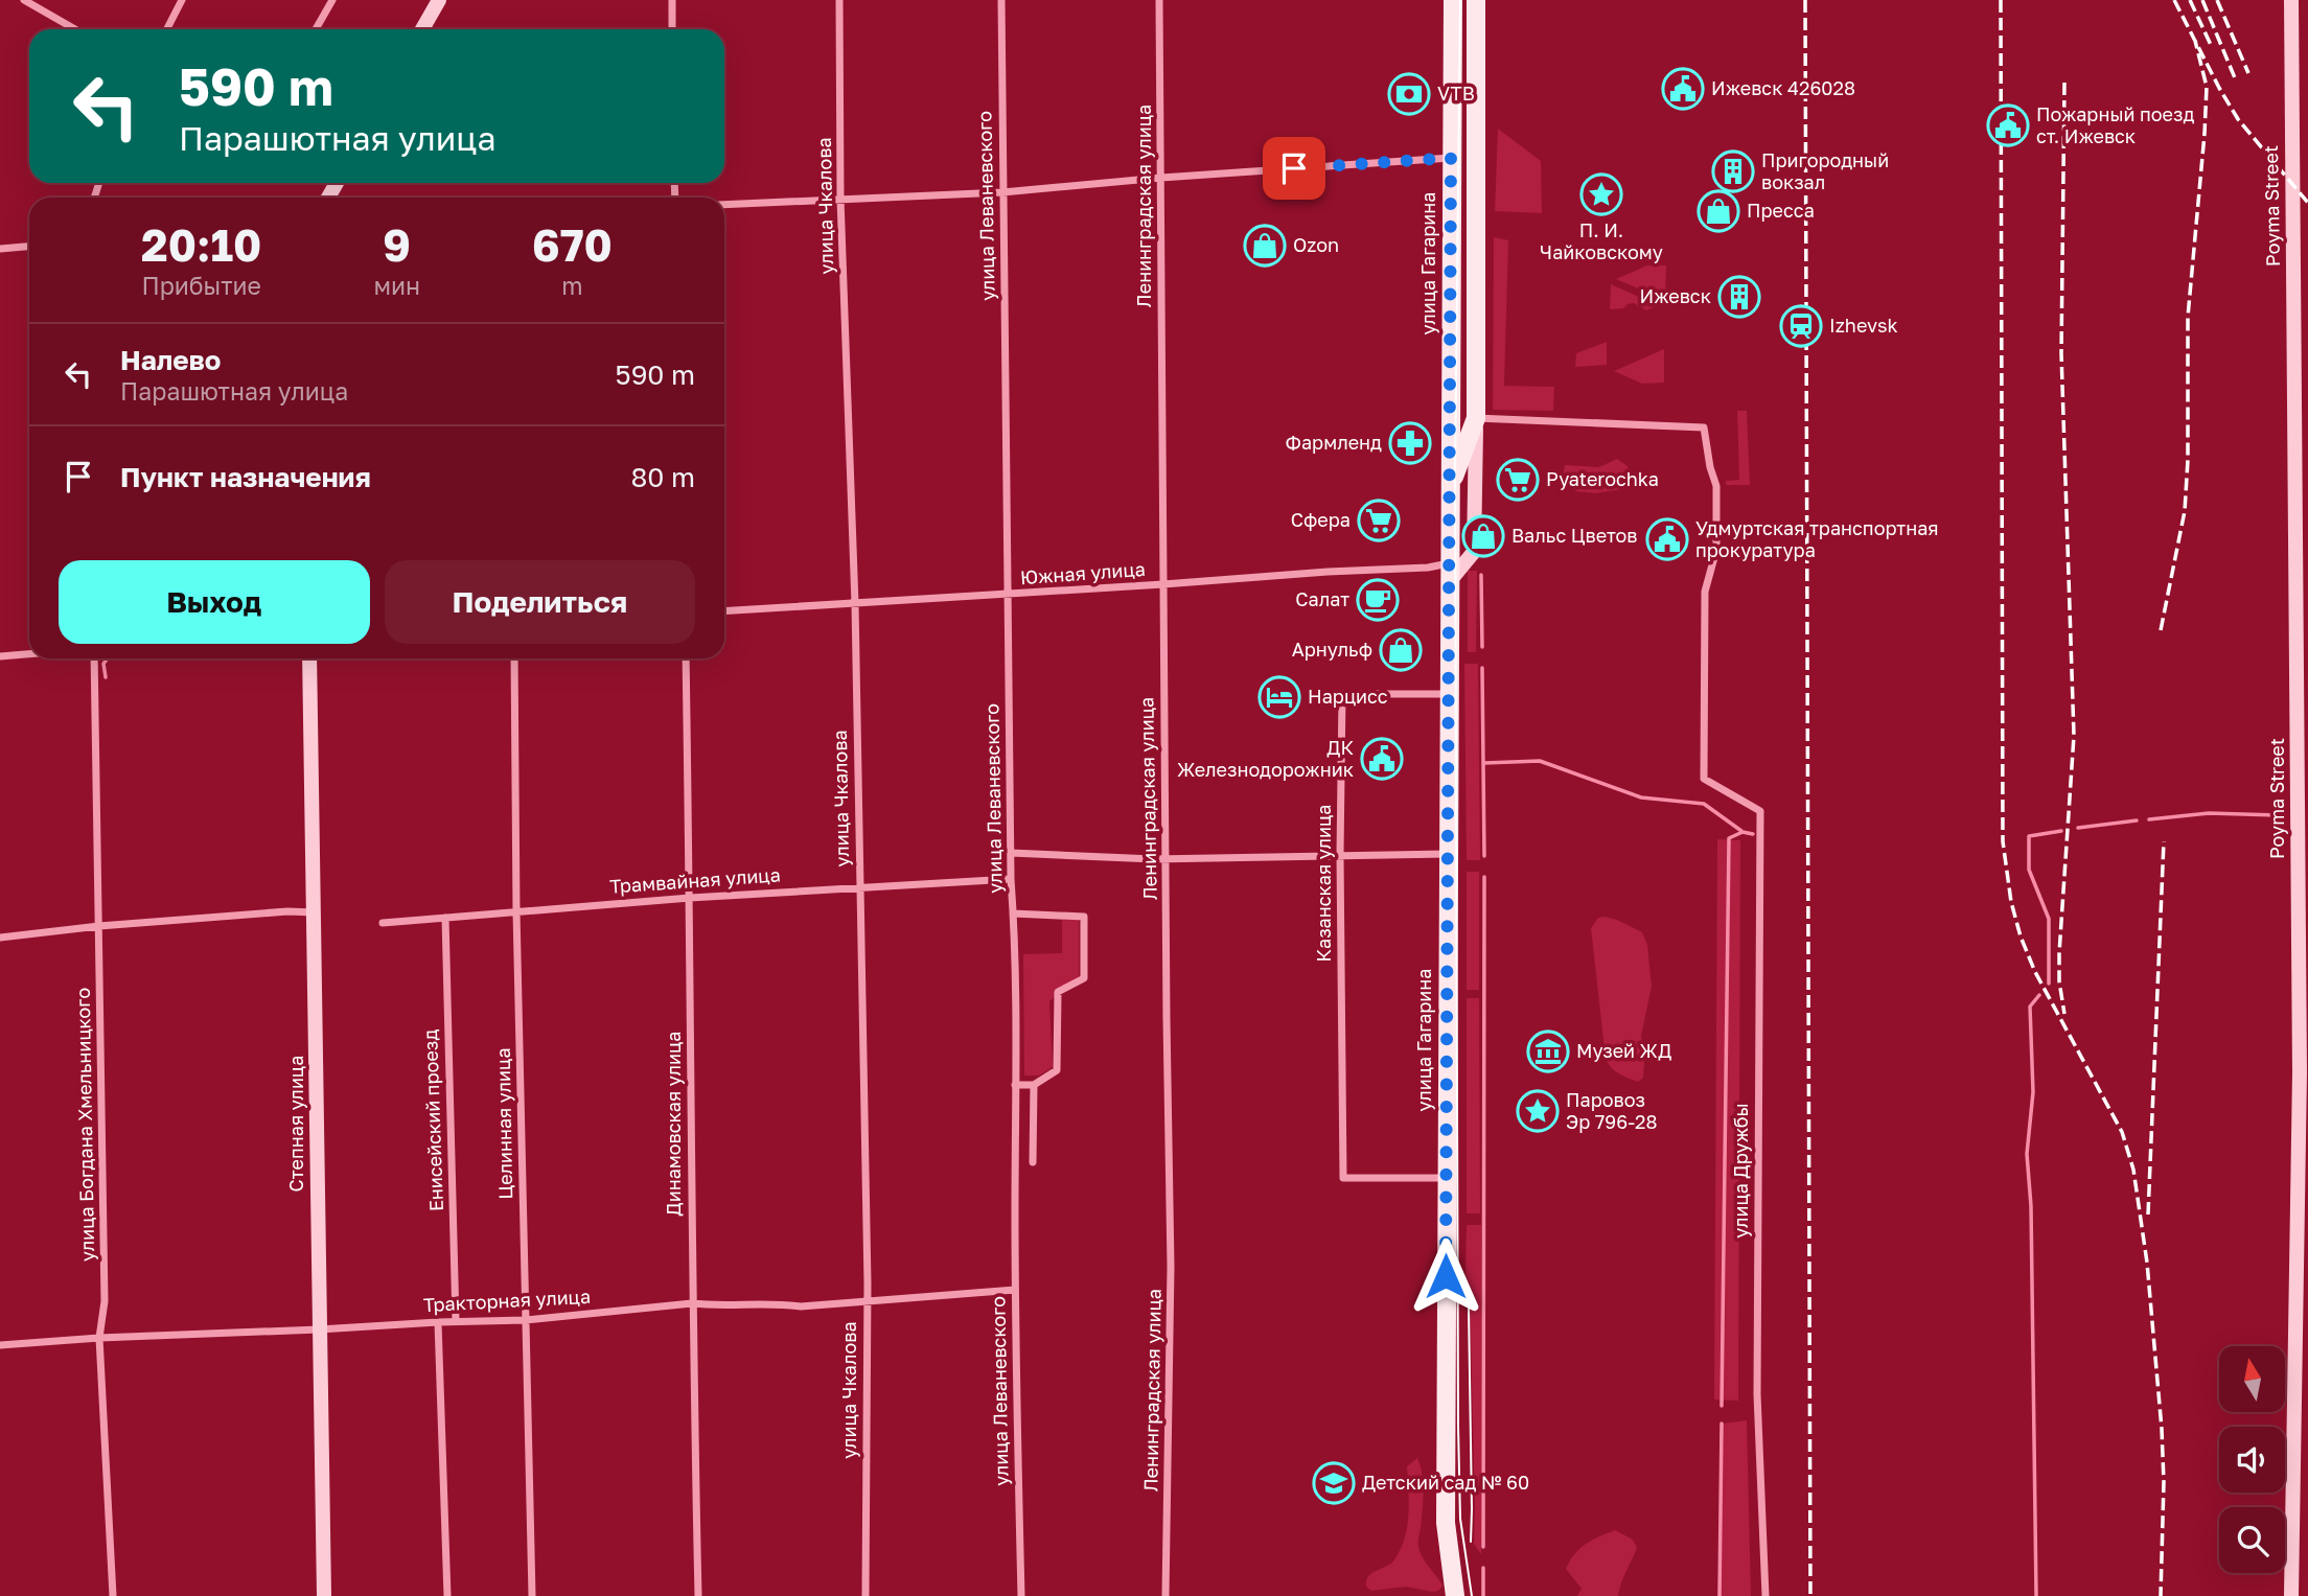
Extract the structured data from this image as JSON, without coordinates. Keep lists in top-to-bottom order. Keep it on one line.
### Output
{"streets":{"main road":["Poyma Street","улица Гагарина","Степная улица"],"street":["улица Чкалова","улица Леваневского","Ленинградская улица","Южная улица","Трамвайная улица","Казанская улица","Енисейский проезд","Целинная улица","Динамовская улица","улица Богдана Хмельницкого","улица Дружбы","Тракторная улица"]},"crossings":[["улица Чкалова","Южная улица"],["улица Чкалова","Трамвайная улица"],["улица Чкалова","Тракторная улица"],["улица Леваневского","Южная улица"],["улица Леваневского","Трамвайная улица"],["улица Леваневского","Тракторная улица"],["Ленинградская улица","Южная улица"],["улица Гагарина","Южная улица"],["улица Гагарина","Казанская улица"],["улица Гагарина","улица Дружбы"],["Трамвайная улица","Енисейский проезд"],["Трамвайная улица","Целинная улица"],["Трамвайная улица","Динамовская улица"],["Енисейский проезд","Тракторная улица"],["Степная улица","Тракторная улица"],["Целинная улица","Тракторная улица"],["Динамовская улица","Тракторная улица"],["улица Богдана Хмельницкого","Тракторная улица"]],"places":{"public building":["Ижевск 426028","Пожарный поезд ст. Ижевск","Удмуртская транспортная прокуратура","ДК Железнодорожник"],"bank":["VTB"],"building":["Пригородный вокзал","Ижевск"],"place":["П. И. Чайковскому","Паровоз Эр 796-28"],"shop":["Пресса","Ozon","Вальс Цветов","Арнульф"],"station":["Izhevsk"],"pharmacy":["Фармленд"],"supermarket":["Pyaterochka","Сфера"],"cafe":["Салат"],"hotel":["Нарцисс"],"museum":["Музей ЖД"],"school or university":["Детский сад № 60"]},"north":"top","page":{"turn":["590 m","Парашютная улица"],"eta":["20:10","Прибытие","9","мин","670","m"],"list":[{"name":"Налево","note":"Парашютная улица","value":"590 m"},{"name":"Пункт назначения","value":"80 m"}],"buttons":["Выход","Поделиться"]}}
